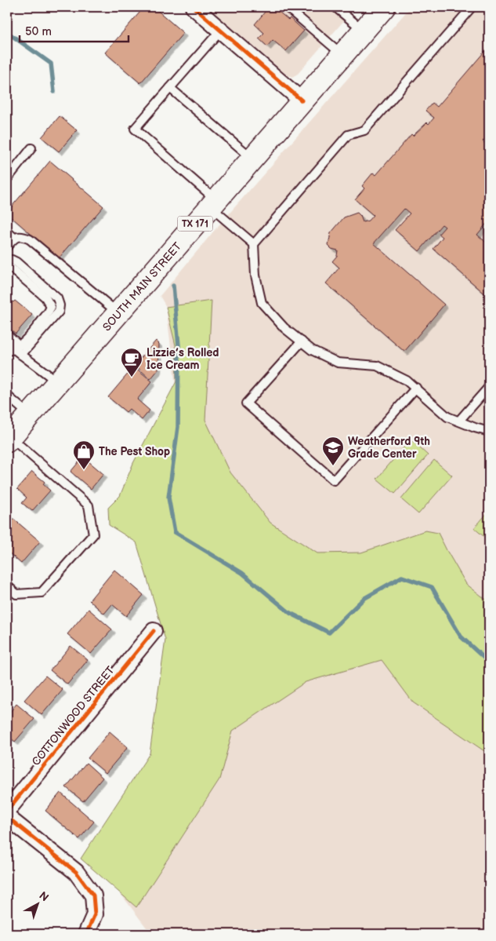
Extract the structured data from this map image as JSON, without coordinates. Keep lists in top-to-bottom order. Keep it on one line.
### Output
{"streets":{"main road":["TX 171","SOUTH MAIN STREET"],"street":["COTTONWOOD STREET"]},"places":{"cafe":["Lizzie’s Rolled Ice Cream"],"school or university":["Weatherford 9th Grade Center"],"shop":["The Pest Shop"]},"scale_bar":"50 m","north":"top right"}
